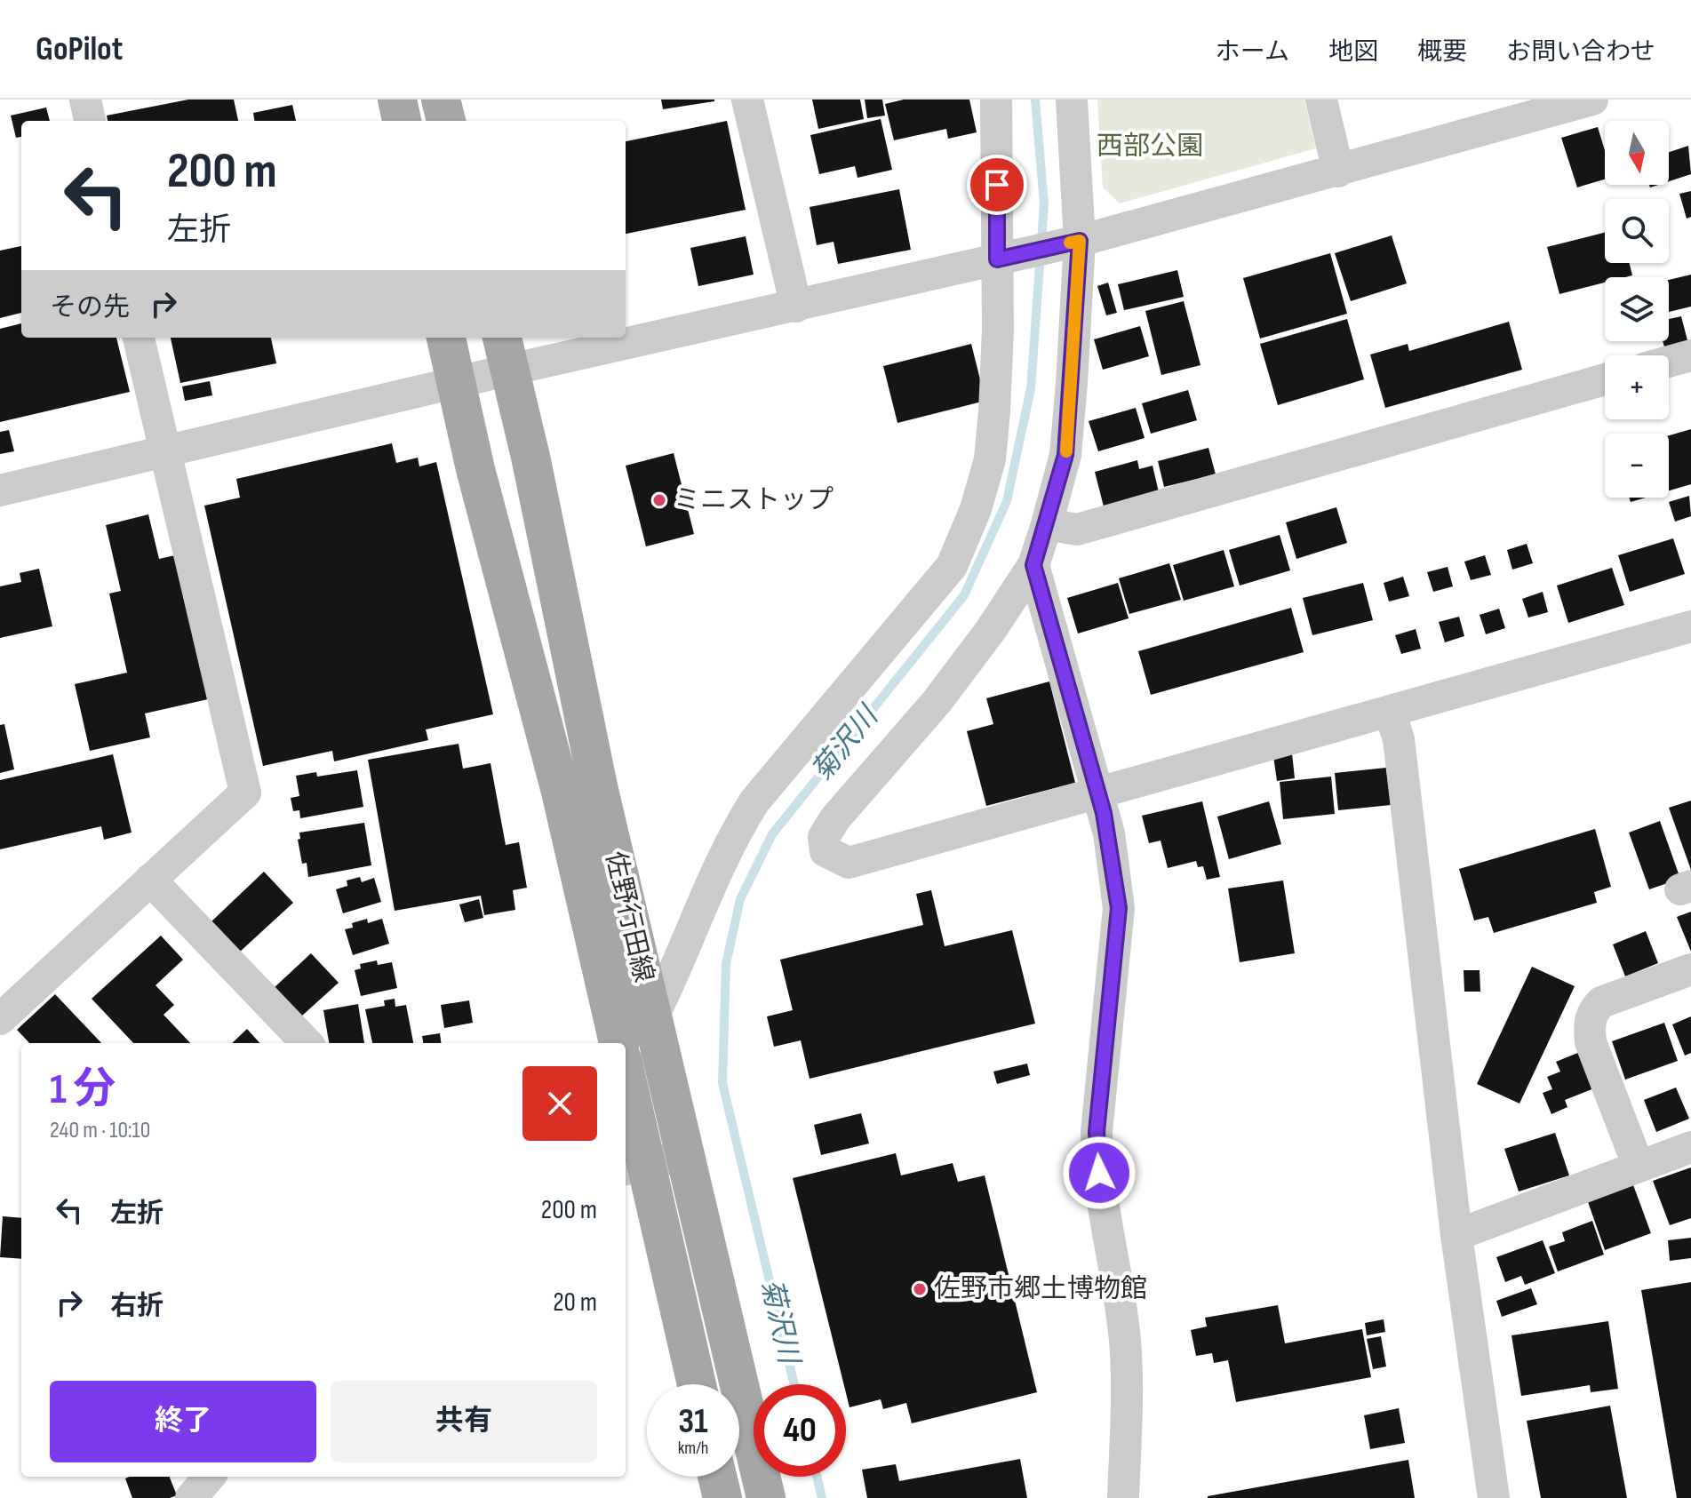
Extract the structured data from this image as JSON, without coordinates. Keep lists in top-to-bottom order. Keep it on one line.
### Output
{"streets":{"main road":["佐野行田線"]},"water":["菊沢川"],"parks":["西部公園"],"places":["ミニストップ","佐野市郷土博物館"],"north":"bottom","page":{"header":"GoPilot","nav":["ホーム","地図","概要","お問い合わせ"],"map_buttons":["+","−"],"turn":["200 m","左折"],"then":"その先","heading":["1 分","240 m · 10:10"],"list":[{"name":"左折","value":"200 m"},{"name":"右折","value":"20 m"}],"buttons":["終了","共有"],"speed":"31 km/h","limit":"40"}}
